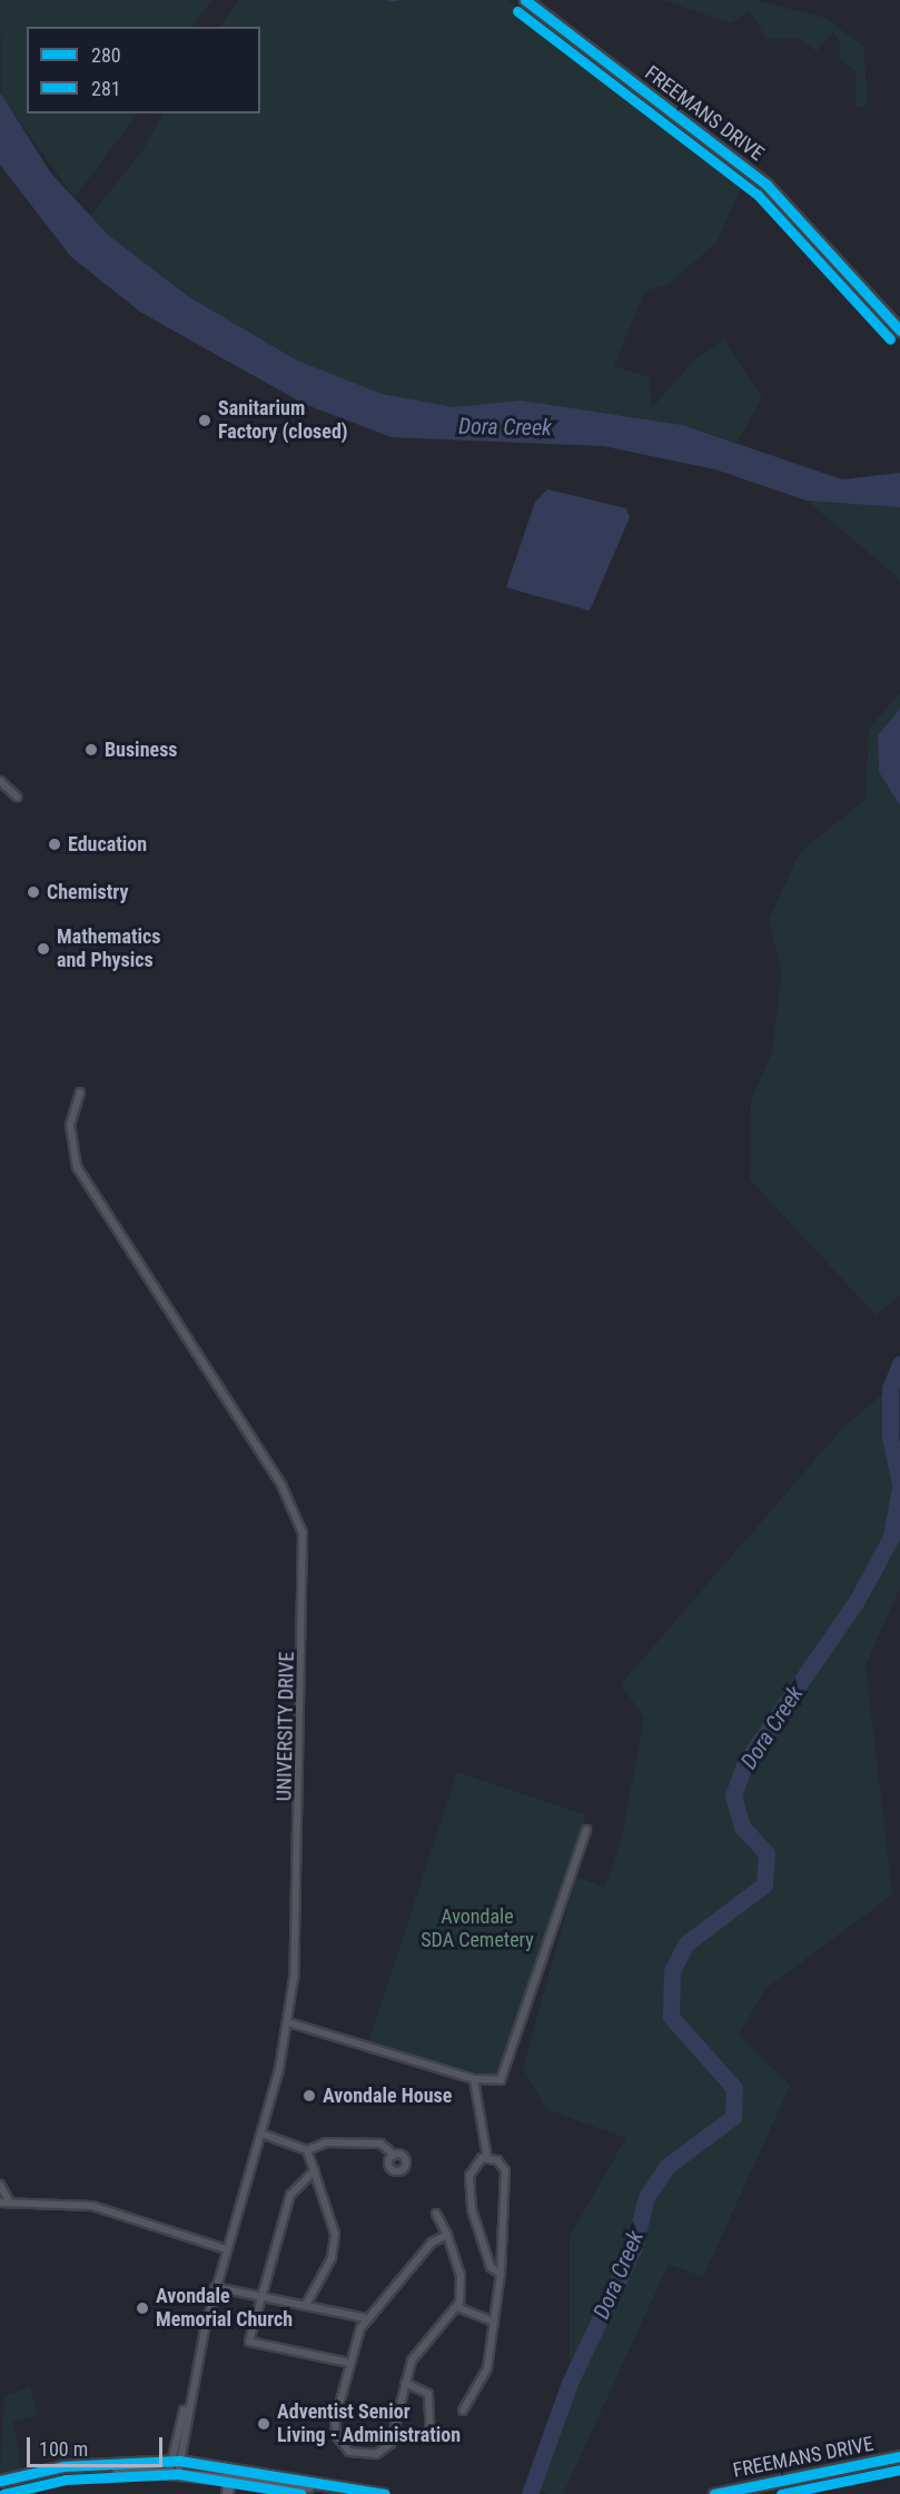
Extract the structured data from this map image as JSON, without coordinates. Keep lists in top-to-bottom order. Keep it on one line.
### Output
{"streets":{"main road":["FREEMANS DRIVE"],"street":["UNIVERSITY DRIVE"]},"water":["Dora Creek"],"parks":["Avondale SDA Cemetery"],"places":["Sanitarium Factory (closed)","Business","Education","Chemistry","Mathematics and Physics","Avondale House","Avondale Memorial Church","Adventist Senior Living - Administration"],"lines":["transit line 280","transit line 281"],"legend":["280","281"],"scale_bar":"100 m"}
